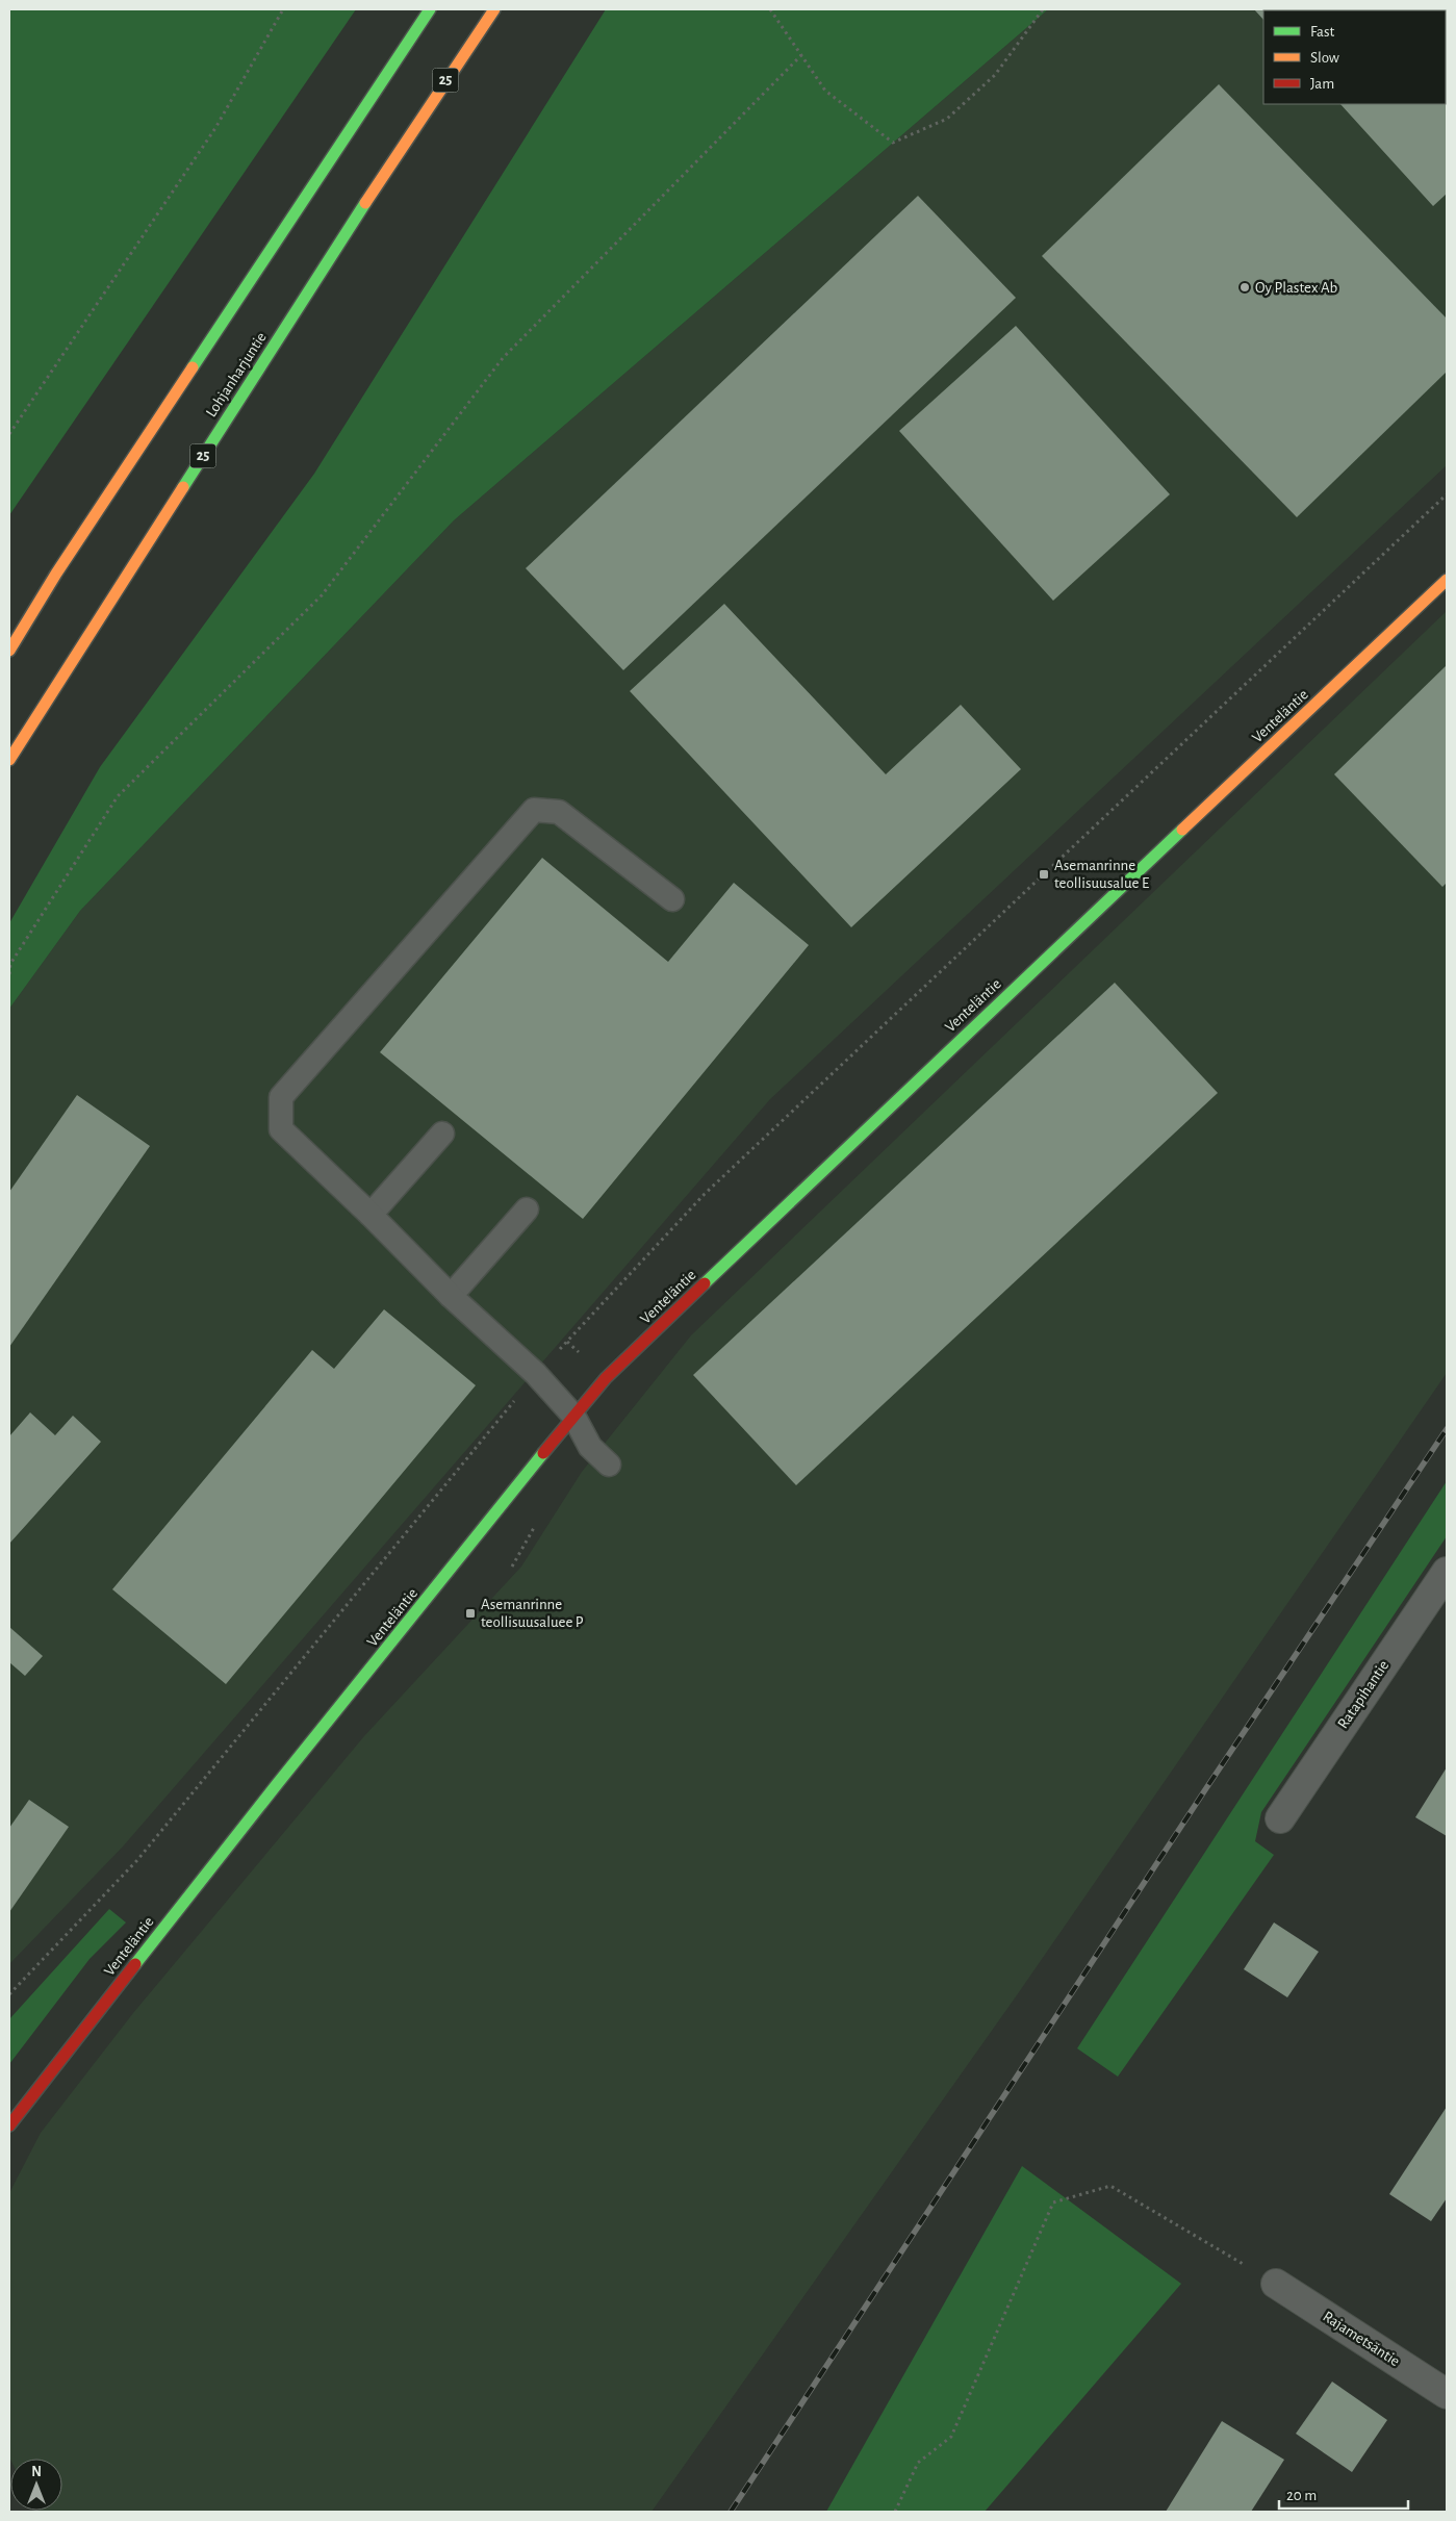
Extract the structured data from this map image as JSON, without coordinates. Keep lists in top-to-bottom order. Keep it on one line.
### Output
{"streets":{"main road":["25","Lohjanharjuntie","Venteläntie"],"street":["Ratapihantie","Rajametsäntie"]},"places":{"other":["Oy Plastex Ab"],"transit":["Asemanrinne teollisuusalue E","Asemanrinne teollisuusaluee P"]},"legend":["Fast","Slow","Jam"],"scale_bar":"20 m","north":"top"}
